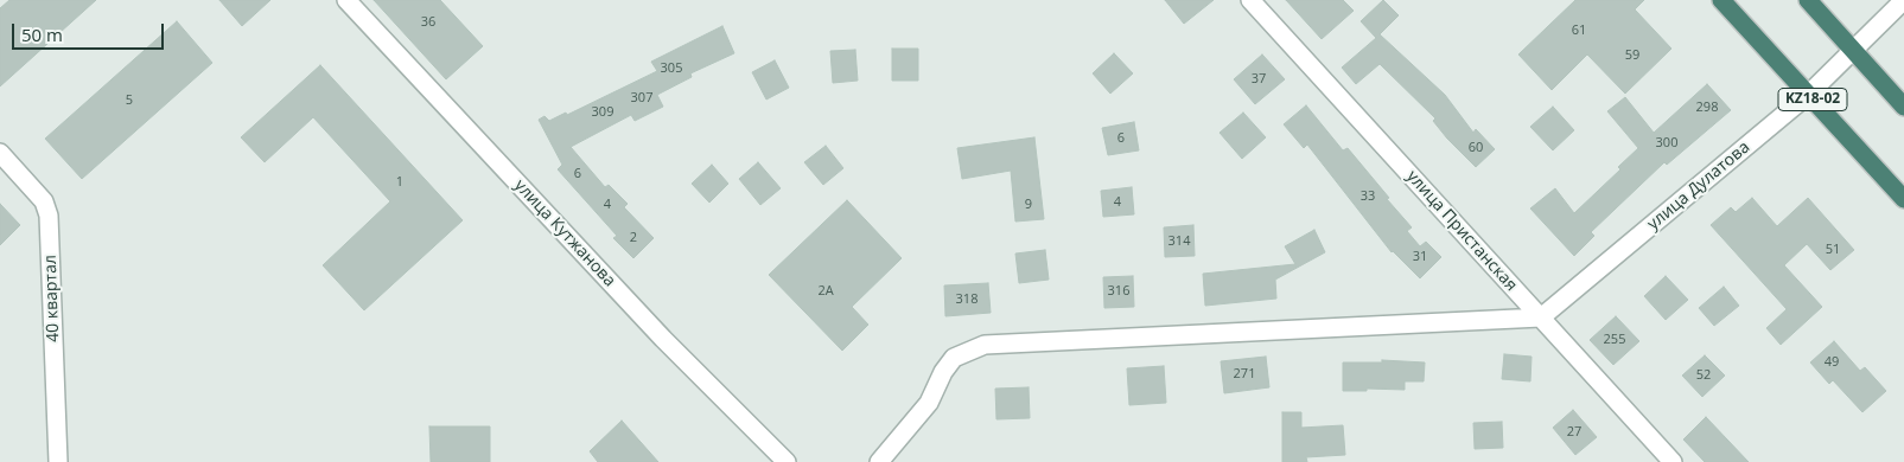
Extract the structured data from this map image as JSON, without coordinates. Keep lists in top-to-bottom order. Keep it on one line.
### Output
{"streets":{"highway":["KZ18-02"],"street":["улица Дулатова","улица Пристанская","улица Кутжанова","40 квартал"]},"crossings":[["KZ18-02","улица Дулатова"],["улица Дулатова","улица Пристанская"]],"house_numbers":["36","61","59","305","37","307","5","298","309","6","300","60","6","1","33","4","4","9","2","314","51","31","2A","316","318","255","49","271","52","27"],"scale_bar":"50 m"}
